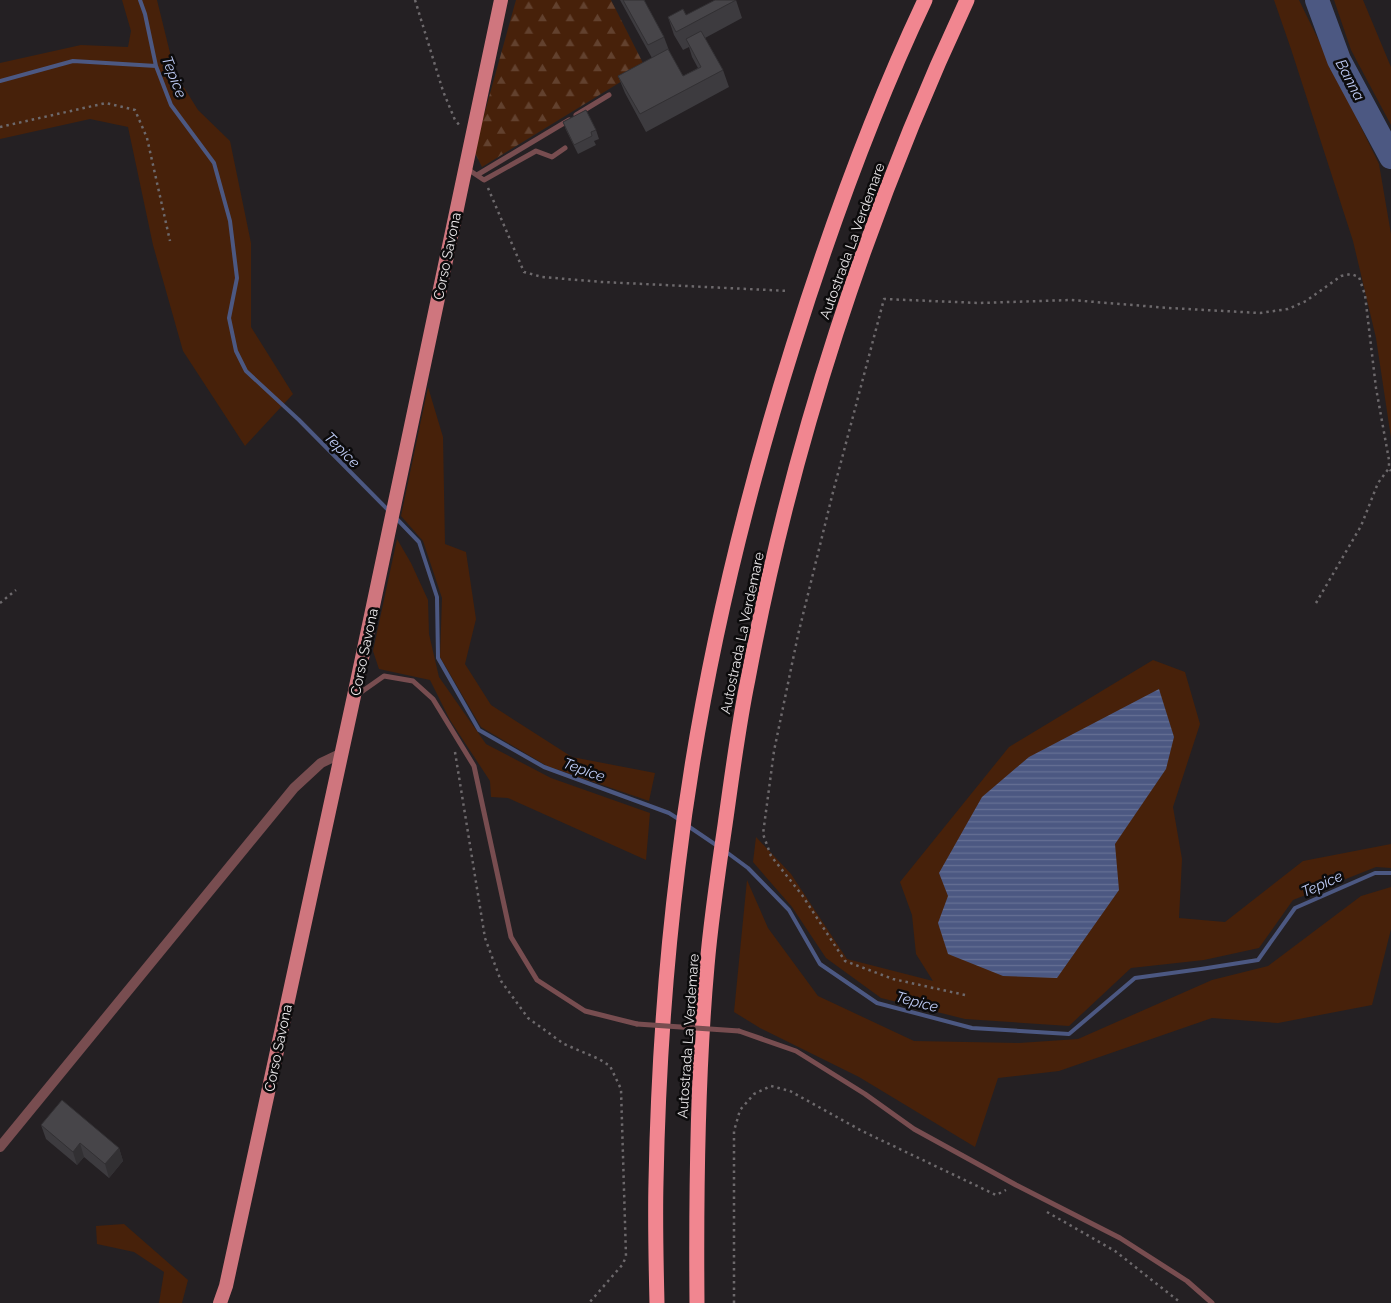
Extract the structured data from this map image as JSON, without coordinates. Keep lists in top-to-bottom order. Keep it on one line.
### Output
{"streets":{"highway":["Autostrada La Verdemare"],"main road":["Corso Savona"]},"water":["Tepice","Banna"]}
